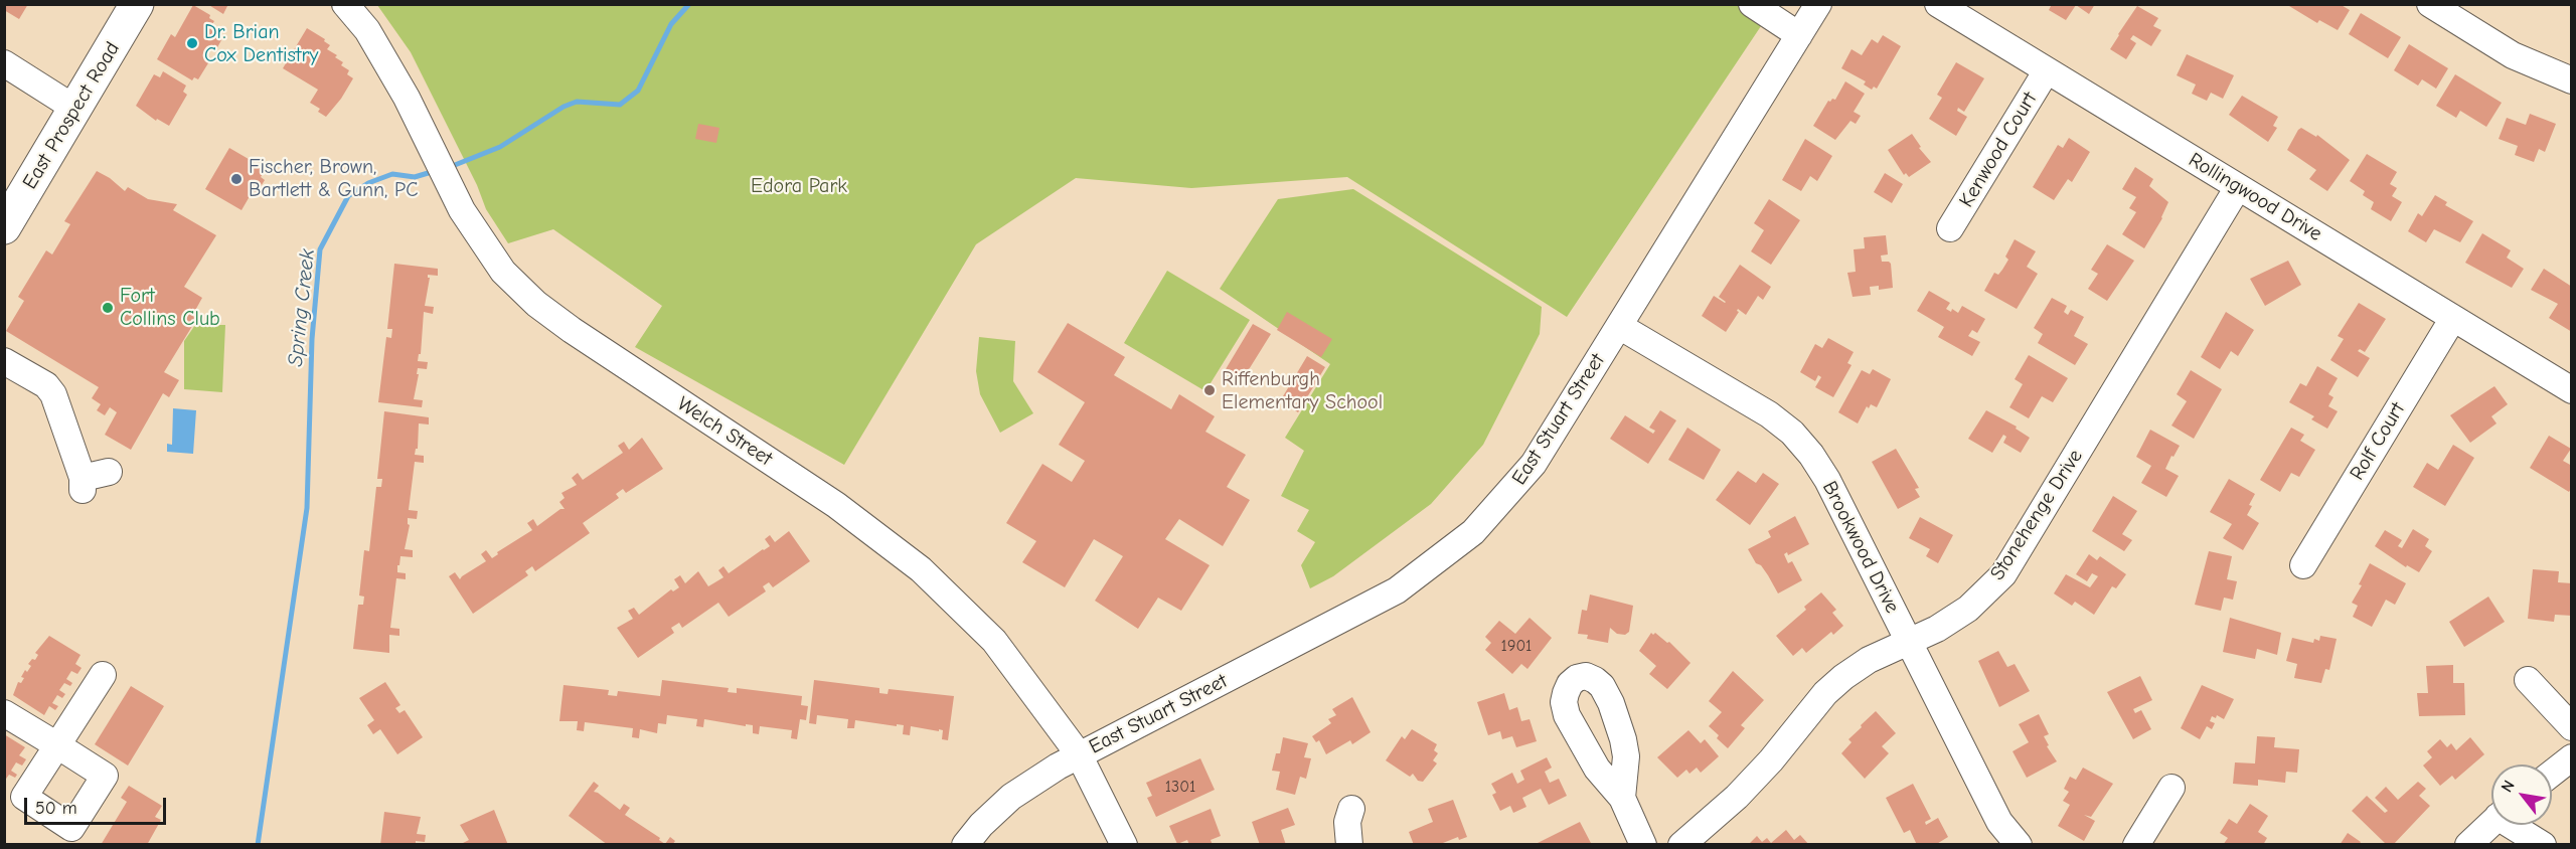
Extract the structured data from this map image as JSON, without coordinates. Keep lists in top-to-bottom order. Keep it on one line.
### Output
{"streets":{"main road":["East Prospect Road"],"street":["Kenwood Court","Rollingwood Drive","East Stuart Street","Welch Street","Rolf Court","Stonehenge Drive","Brookwood Drive"]},"crossings":[["Kenwood Court","Rollingwood Drive"],["Rollingwood Drive","Rolf Court"],["Rollingwood Drive","Stonehenge Drive"],["East Stuart Street","Welch Street"],["East Stuart Street","Brookwood Drive"],["Stonehenge Drive","Brookwood Drive"]],"water":["Spring Creek"],"parks":["Edora Park"],"places":["Dr. Brian Cox Dentistry","Fischer, Brown, Bartlett & Gunn, PC","Fort Collins Club","Riffenburgh Elementary School"],"house_numbers":["1901","1301"],"scale_bar":"50 m","north":"top left"}
